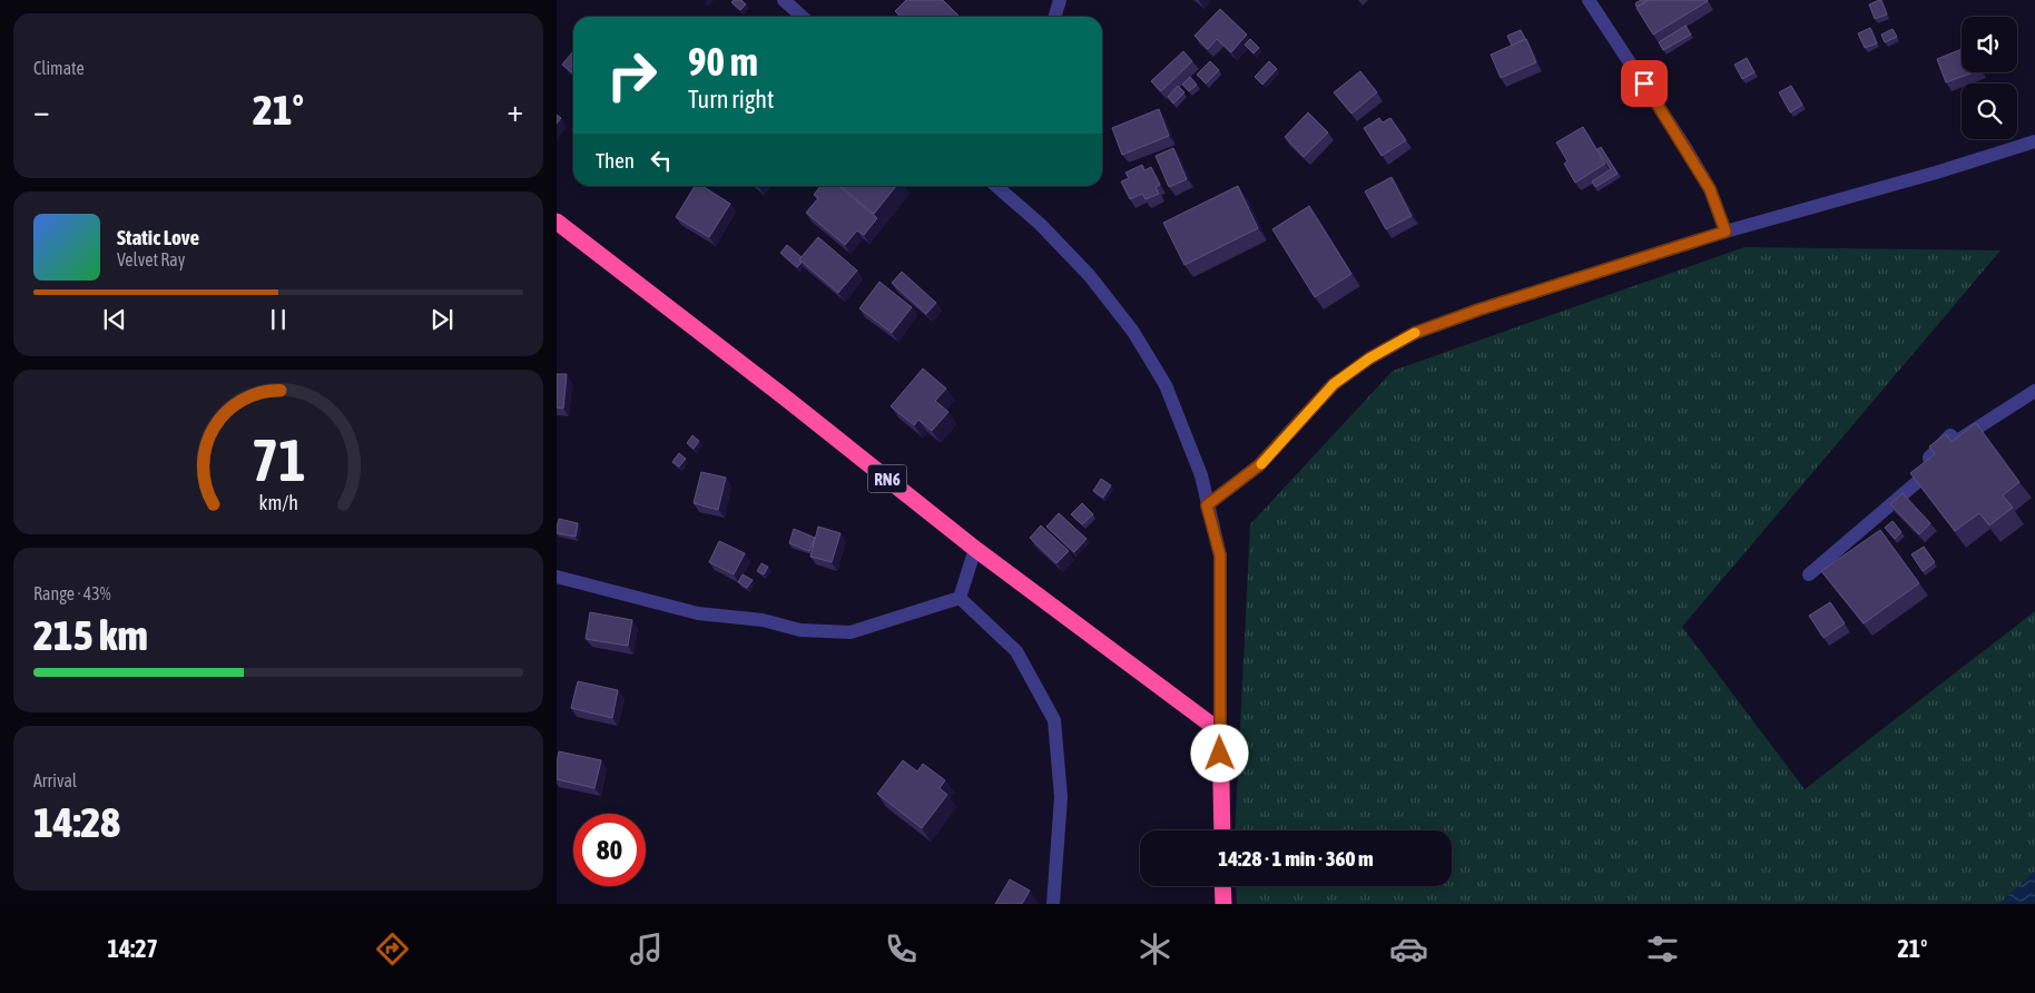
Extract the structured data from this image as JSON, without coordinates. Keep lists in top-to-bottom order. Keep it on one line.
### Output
{"streets":{"highway":["RN6"]},"page":{"tile":["Climate",["Range · 43%","215 km"],["Arrival","14:28"]],"turn":["90 m","Turn right"],"heat":["−","21°","+"],"then":"Then","song":["Static Love","Velvet Ray"],"limit":"80","trip":"14:28 · 1 min · 360 m","tabs":["14:27","21°"],"gauge":["71","km/h"]}}
